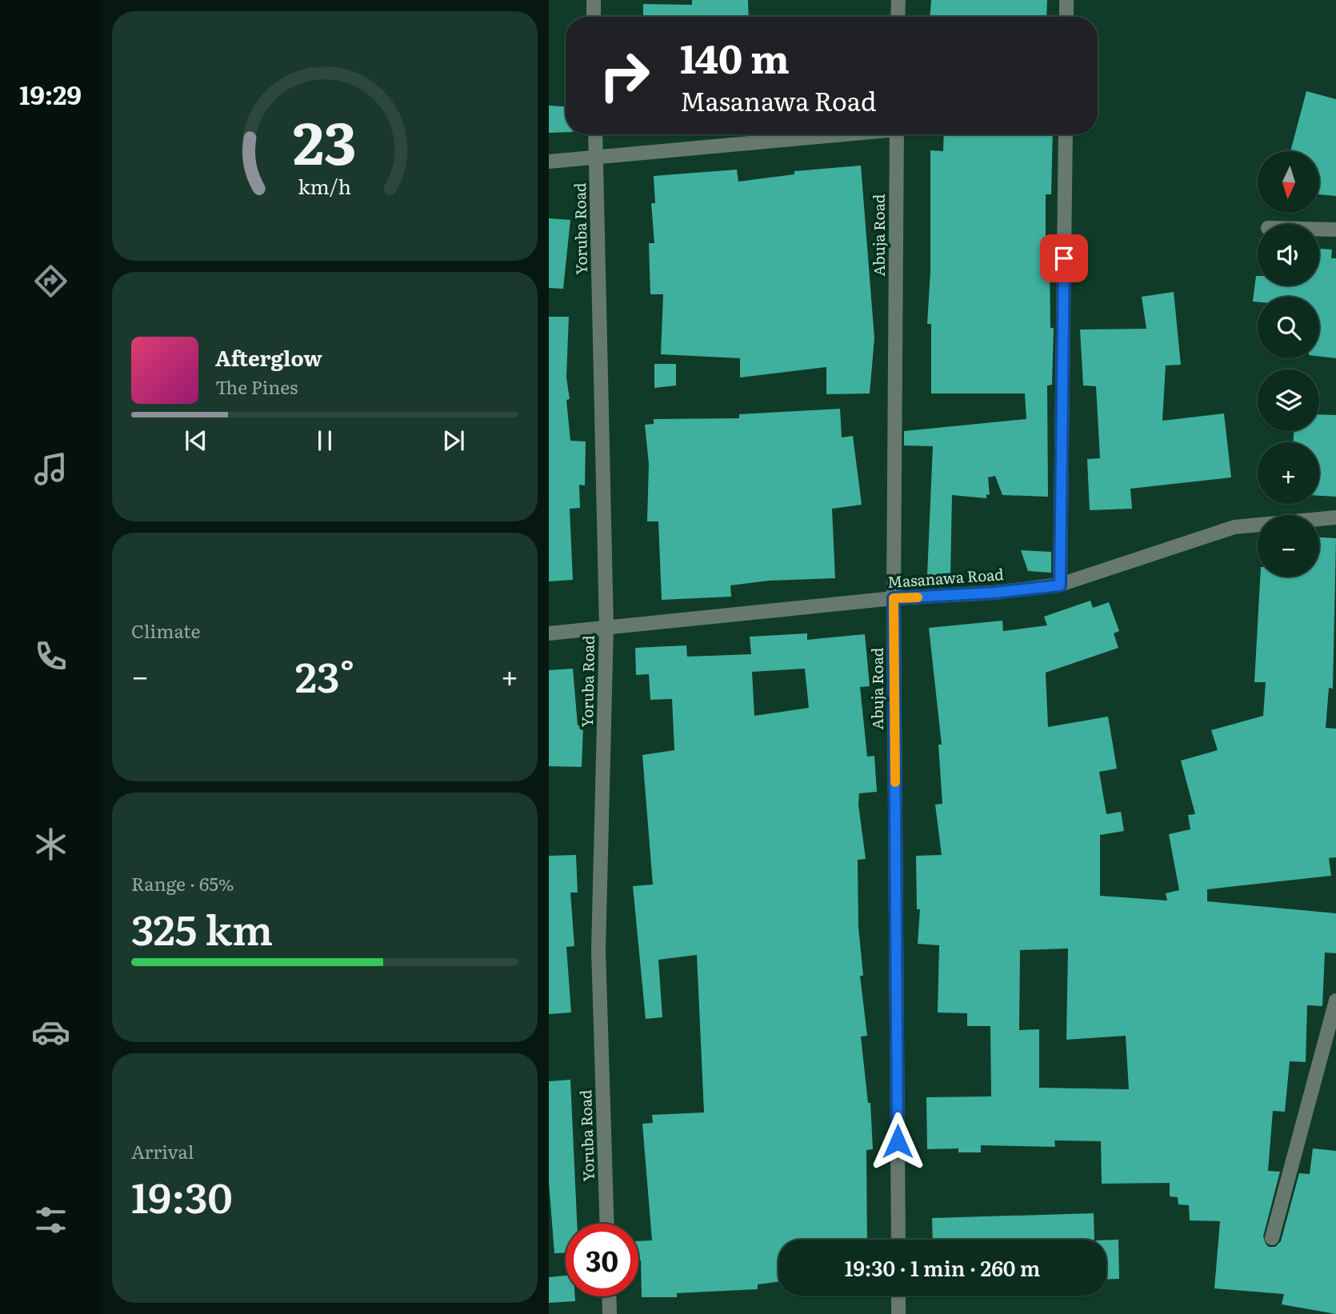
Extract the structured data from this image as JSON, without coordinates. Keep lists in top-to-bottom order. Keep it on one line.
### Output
{"streets":{"street":["Yoruba Road","Abuja Road","Masanawa Road"]},"crossings":[["Yoruba Road","Masanawa Road"],["Abuja Road","Masanawa Road"]],"north":"bottom","page":{"tabs":"19:29","turn":["140 m","Masanawa Road"],"map_buttons":["+","−"],"song":["Afterglow","The Pines"],"tile":["Climate",["Range · 65%","325 km"],["Arrival","19:30"]],"heat":["−","23°","+"],"limit":"30","trip":"19:30 · 1 min · 260 m","gauge":["23","km/h"]}}
